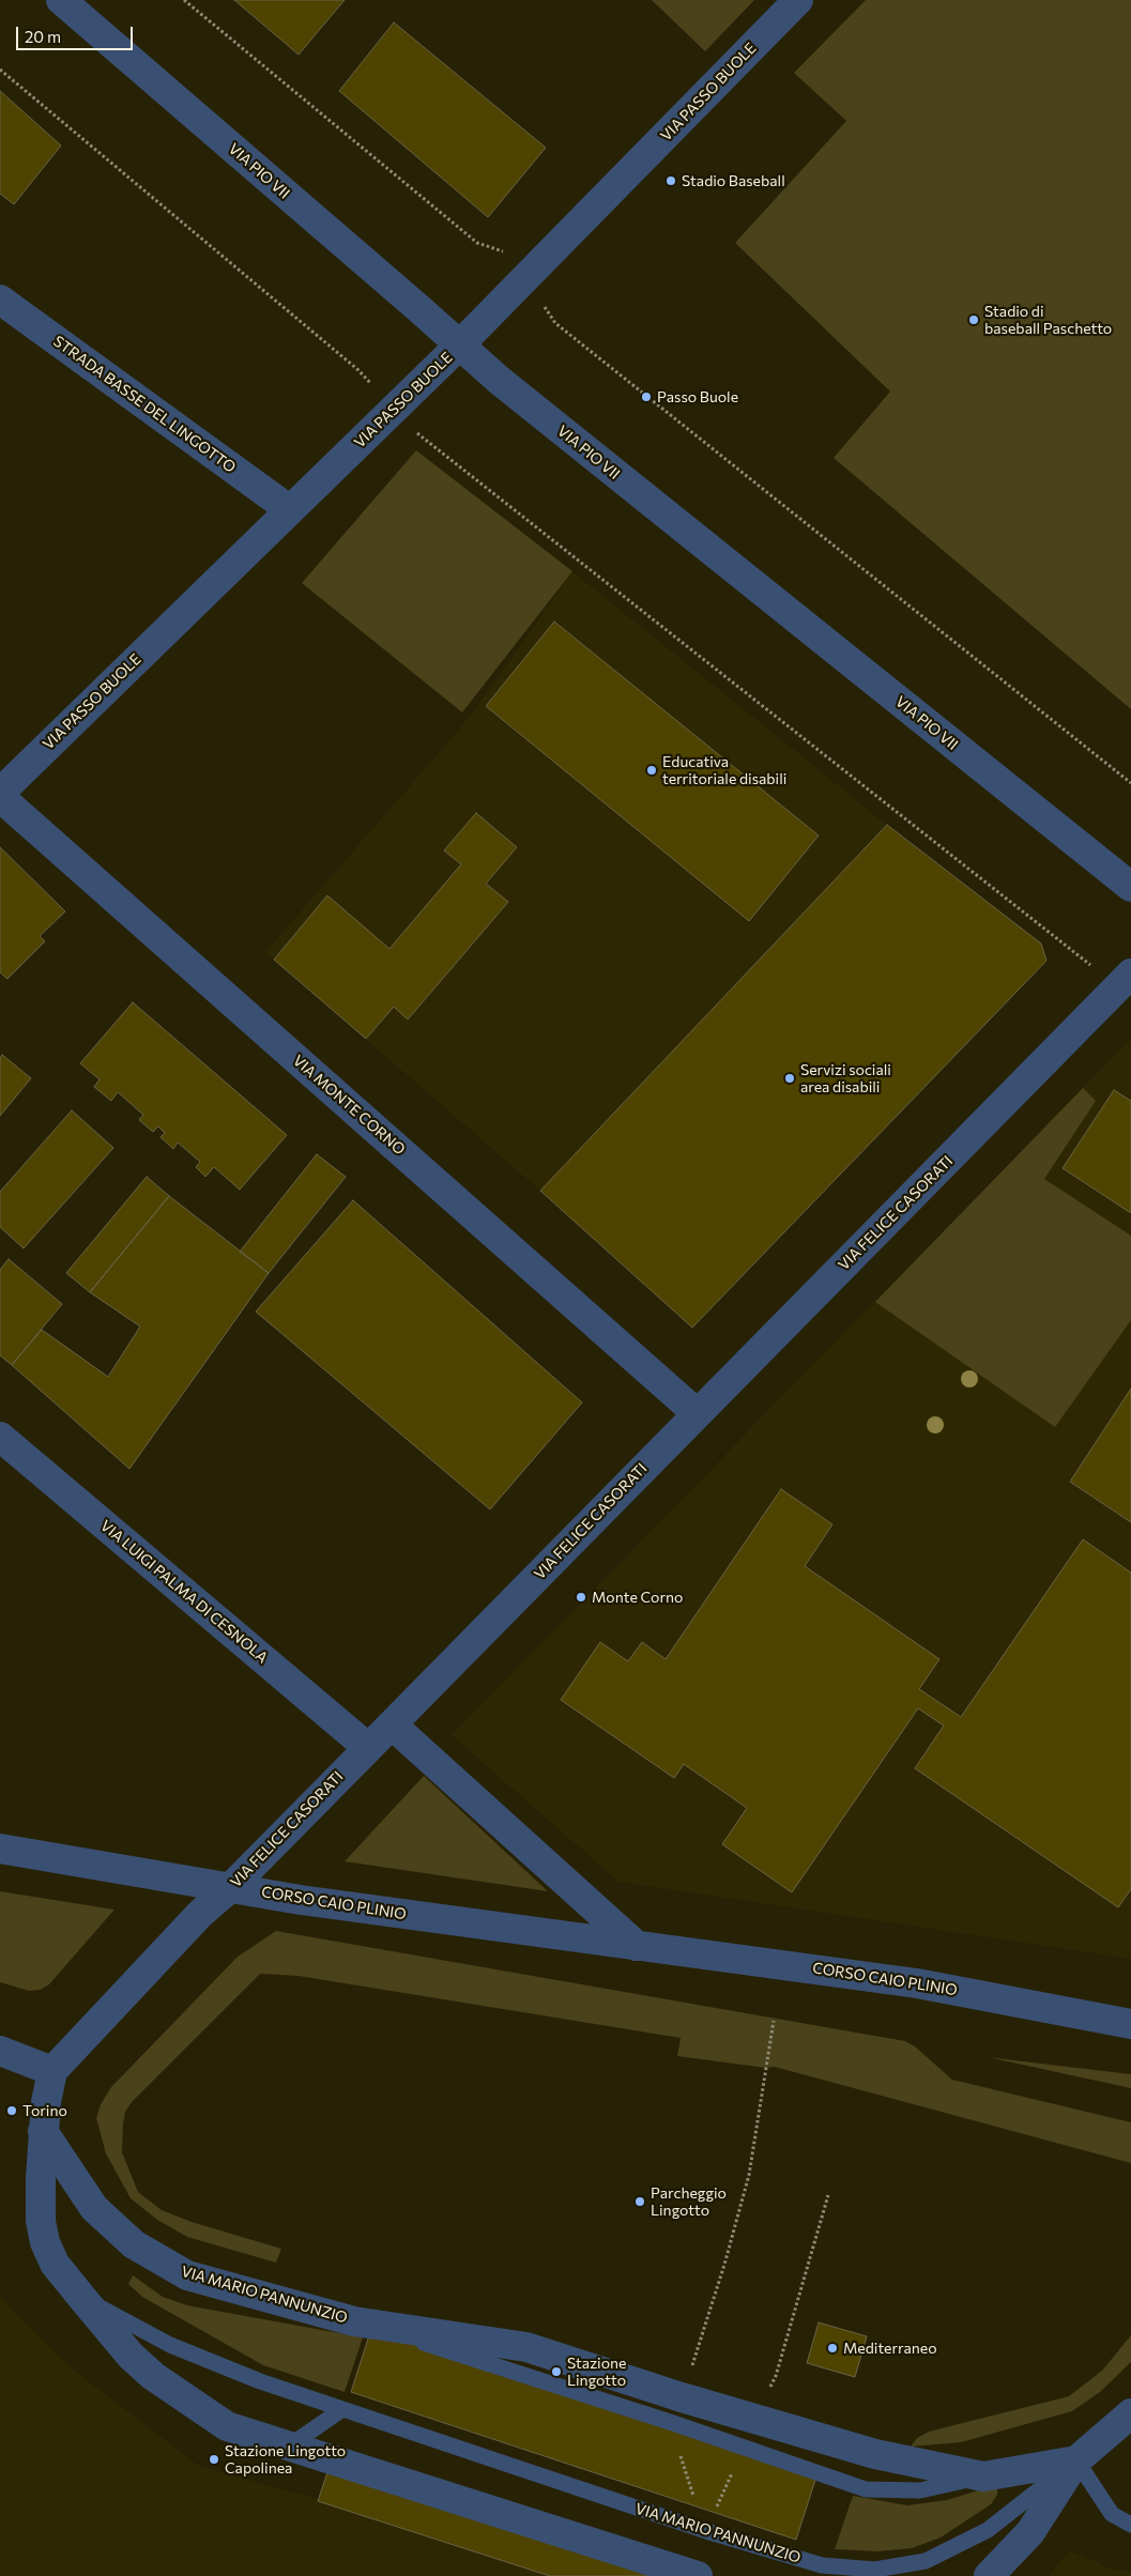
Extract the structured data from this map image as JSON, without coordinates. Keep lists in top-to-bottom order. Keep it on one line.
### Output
{"streets":{"street":["VIA PASSO BUOLE","VIA PIO VII","STRADA BASSE DEL LINGOTTO","VIA MONTE CORNO","VIA FELICE CASORATI","VIA LUIGI PALMA DI CESNOLA","CORSO CAIO PLINIO","VIA MARIO PANNUNZIO"]},"crossings":[["VIA PASSO BUOLE","VIA PIO VII"],["VIA PASSO BUOLE","STRADA BASSE DEL LINGOTTO"],["VIA MONTE CORNO","VIA FELICE CASORATI"],["VIA FELICE CASORATI","VIA LUIGI PALMA DI CESNOLA"],["VIA FELICE CASORATI","CORSO CAIO PLINIO"],["VIA FELICE CASORATI","VIA MARIO PANNUNZIO"]],"places":["Stadio Baseball","Stadio di baseball Paschetto","Passo Buole","Educativa territoriale disabili","Servizi sociali area disabili","Monte Corno","Torino","Parcheggio Lingotto","Mediterraneo","Stazione Lingotto","Stazione Lingotto Capolinea"],"scale_bar":"20 m"}
